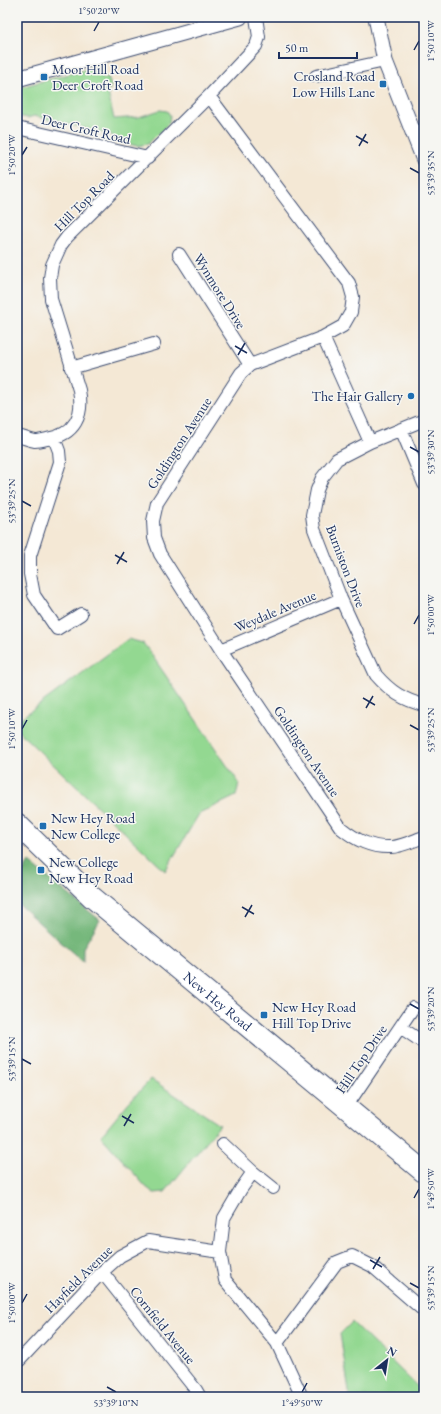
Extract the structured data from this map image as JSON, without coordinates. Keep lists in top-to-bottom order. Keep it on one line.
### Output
{"streets":{"highway":["New Hey Road"],"street":["Deer Croft Road","Hill Top Road","Wynmore Drive","Goldington Avenue","Burniston Drive","Weydale Avenue","Hill Top Drive","Hayfield Avenue","Cornfield Avenue"]},"crossings":[["Deer Croft Road","Hill Top Road"],["Hill Top Road","Goldington Avenue"],["Wynmore Drive","Goldington Avenue"],["Goldington Avenue","Weydale Avenue"],["Burniston Drive","Weydale Avenue"],["New Hey Road","Hill Top Drive"],["Hayfield Avenue","Cornfield Avenue"]],"places":{"transit":["Moor Hill Road Deer Croft Road","Crosland Road Low Hills Lane","New Hey Road New College","New College New Hey Road","New Hey Road Hill Top Drive"],"other":["The Hair Gallery"]},"scale_bar":"50 m","north":"top right","coordinates":["1°50'20\"W","1°50'10\"W","53°39'35\"N","53°39'30\"N","53°39'25\"N","1°50'00\"W","53°39'20\"N","53°39'15\"N","1°49'50\"W","53°39'10\"N"]}
